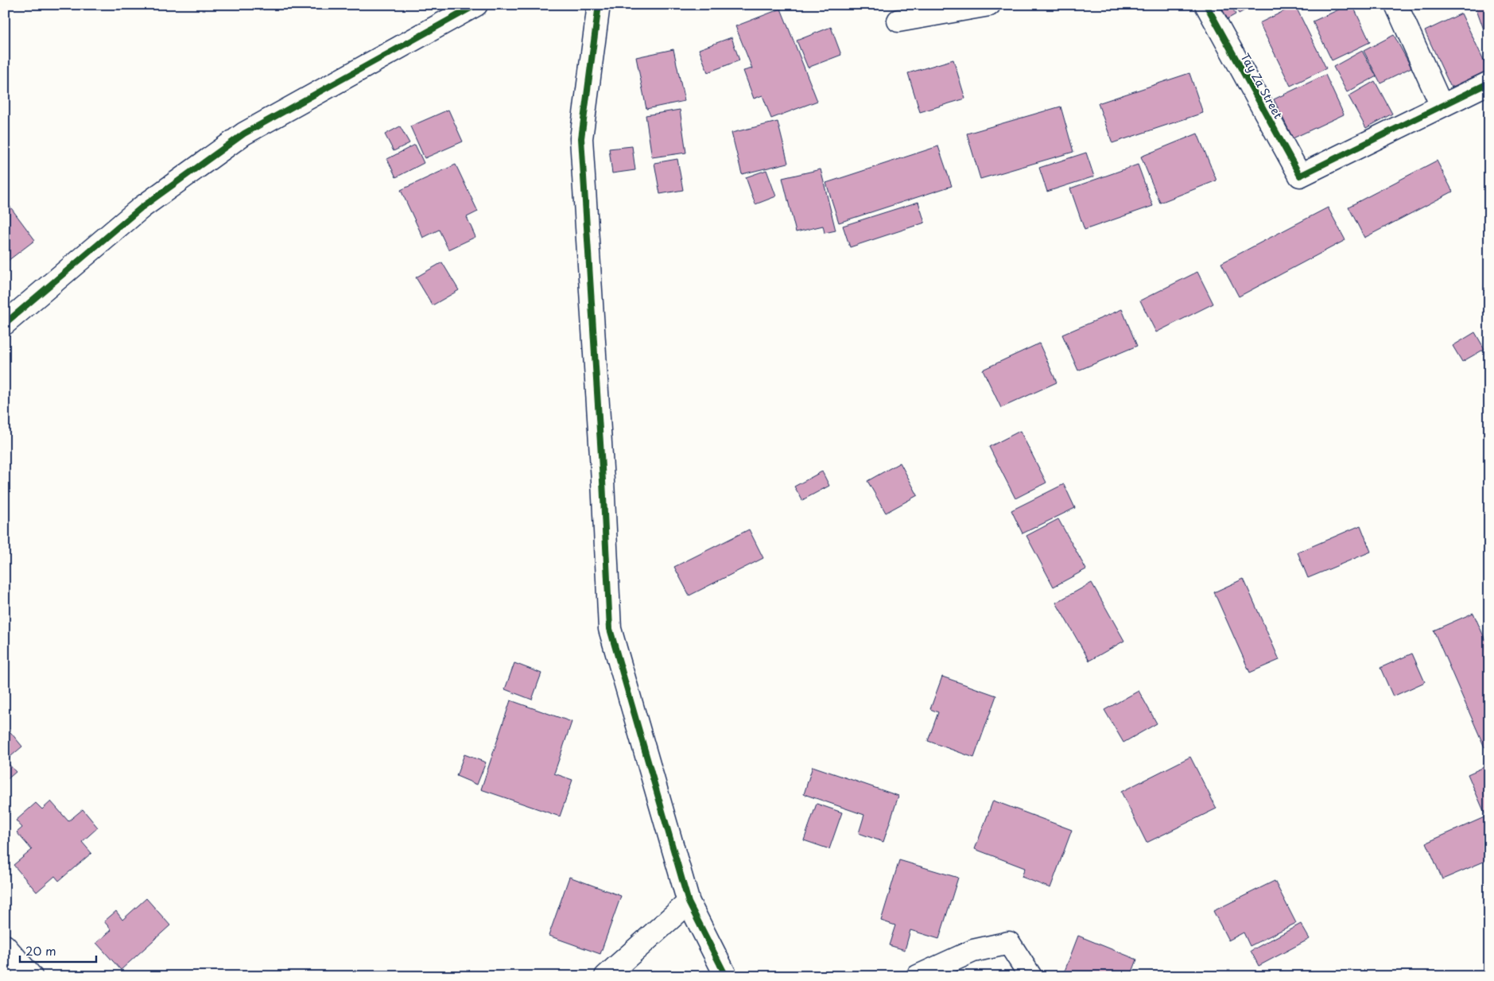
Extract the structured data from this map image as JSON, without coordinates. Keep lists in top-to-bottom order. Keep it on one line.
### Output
{"streets":{"street":["Tay Za Street"]},"scale_bar":"20 m"}
